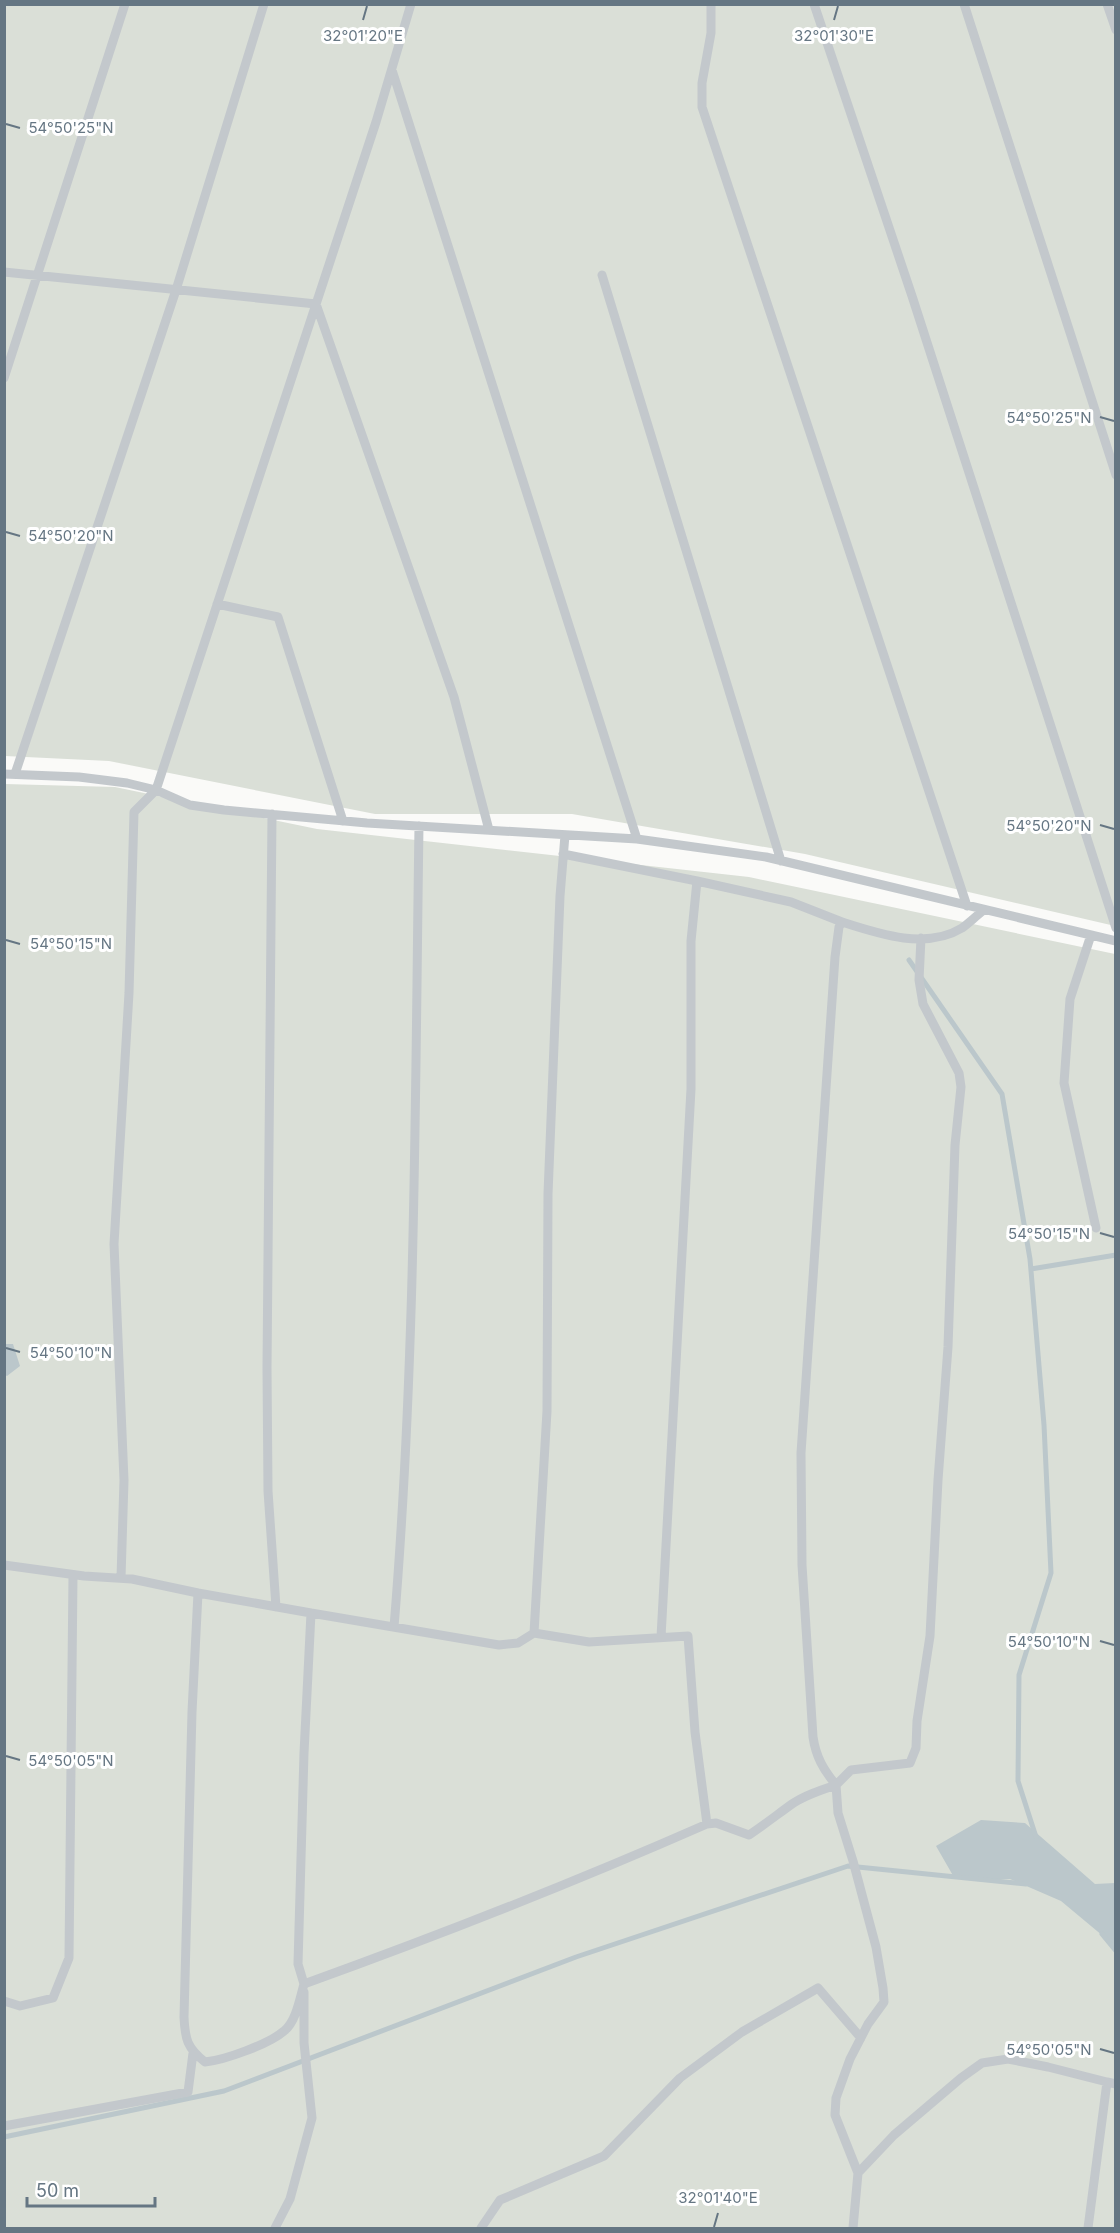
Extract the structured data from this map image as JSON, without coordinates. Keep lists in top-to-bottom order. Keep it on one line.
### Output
{"scale_bar":"50 m","coordinates":["32°01'20\"E","32°01'30\"E","54°50'25\"N","54°50'20\"N","54°50'15\"N","54°50'10\"N","54°50'05\"N","32°01'40\"E"]}
